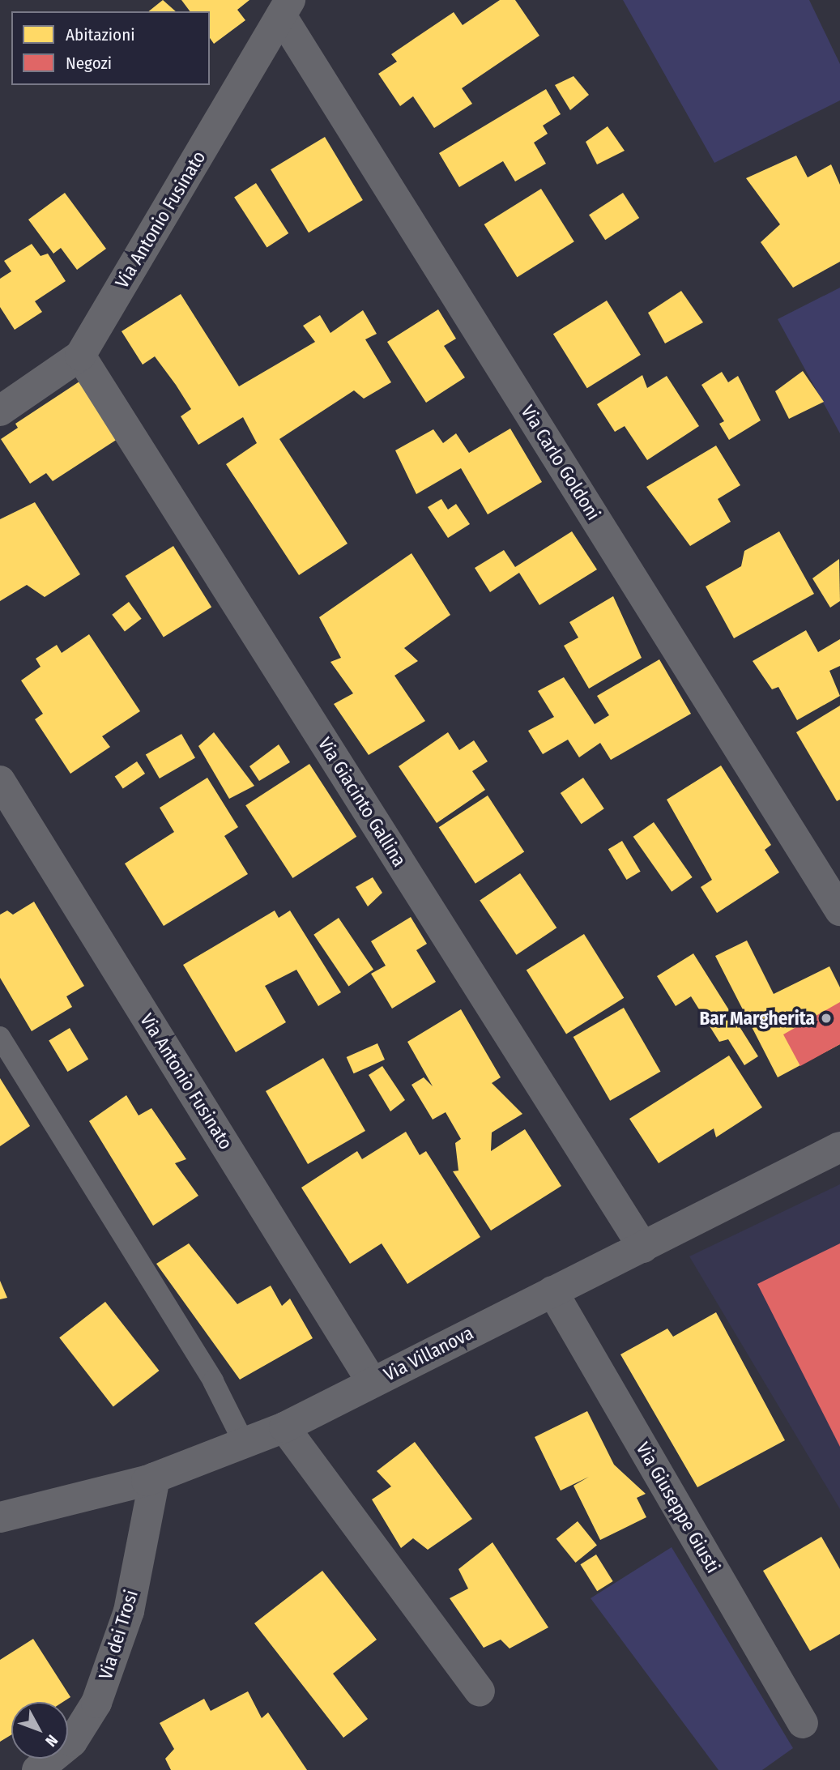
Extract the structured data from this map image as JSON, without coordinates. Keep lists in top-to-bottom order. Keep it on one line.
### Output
{"streets":{"street":["Via Antonio Fusinato","Via Carlo Goldoni","Via Giacinto Gallina","Via Villanova","Via Giuseppe Giusti","Via dei Trosi"]},"crossings":[["Via Antonio Fusinato","Via Carlo Goldoni"],["Via Antonio Fusinato","Via Giacinto Gallina"],["Via Antonio Fusinato","Via Villanova"],["Via Giacinto Gallina","Via Villanova"],["Via Villanova","Via Giuseppe Giusti"],["Via Villanova","Via dei Trosi"]],"places":["Bar Margherita"],"legend":["Abitazioni","Negozi"],"north":"bottom right"}
